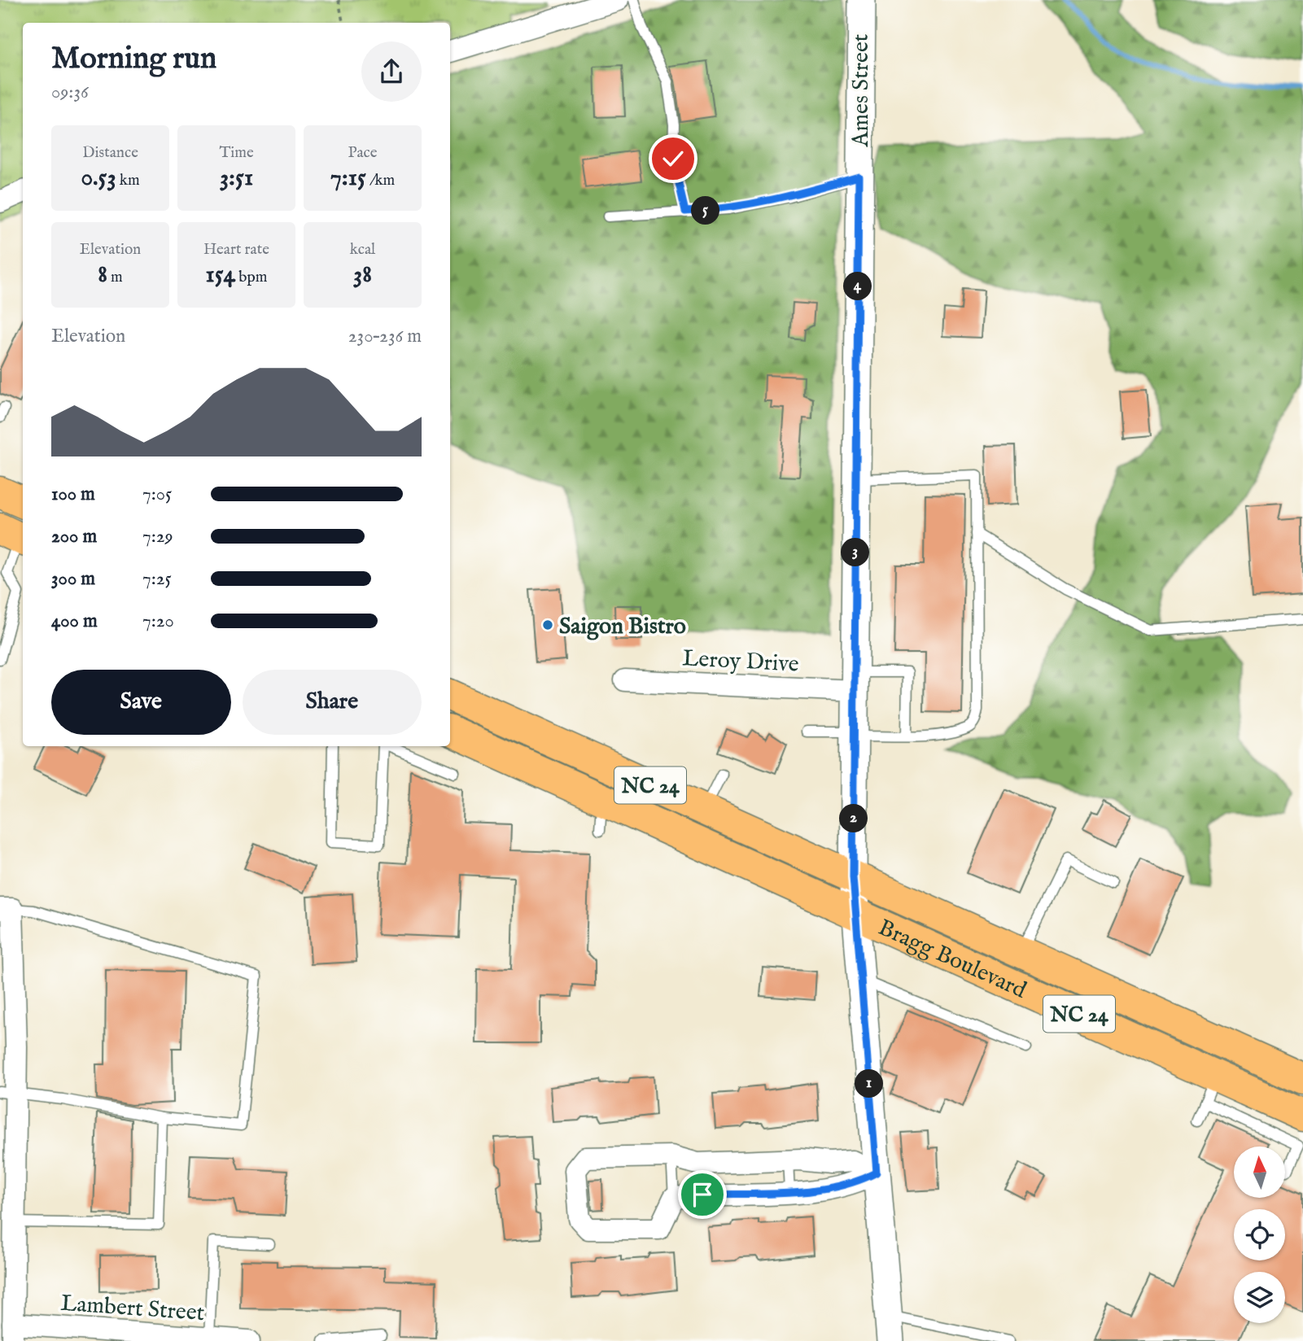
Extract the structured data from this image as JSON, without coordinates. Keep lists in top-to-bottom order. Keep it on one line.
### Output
{"streets":{"main road":["NC 24","Bragg Boulevard"],"street":["Ames Street","Leroy Drive","Lambert Street"]},"crossings":[["Ames Street","Leroy Drive"],["Ames Street","Bragg Boulevard"]],"places":["Saigon Bistro"],"north":"top","page":{"heading":["Morning run","09:36"],"stats":[["Distance","0.53 km"],["Time","3:51"],["Pace","7:15 /km"],["Elevation","8 m"],["Heart rate","154 bpm"],["kcal","38"]],"pins":["5","4","3","2","1"],"chart":["Elevation","230–236 m"],"list":[{"name":"100 m","note":"7:05"},{"name":"200 m","note":"7:29"},{"name":"300 m","note":"7:25"},{"name":"400 m","note":"7:20"}],"buttons":["Save","Share"]}}
